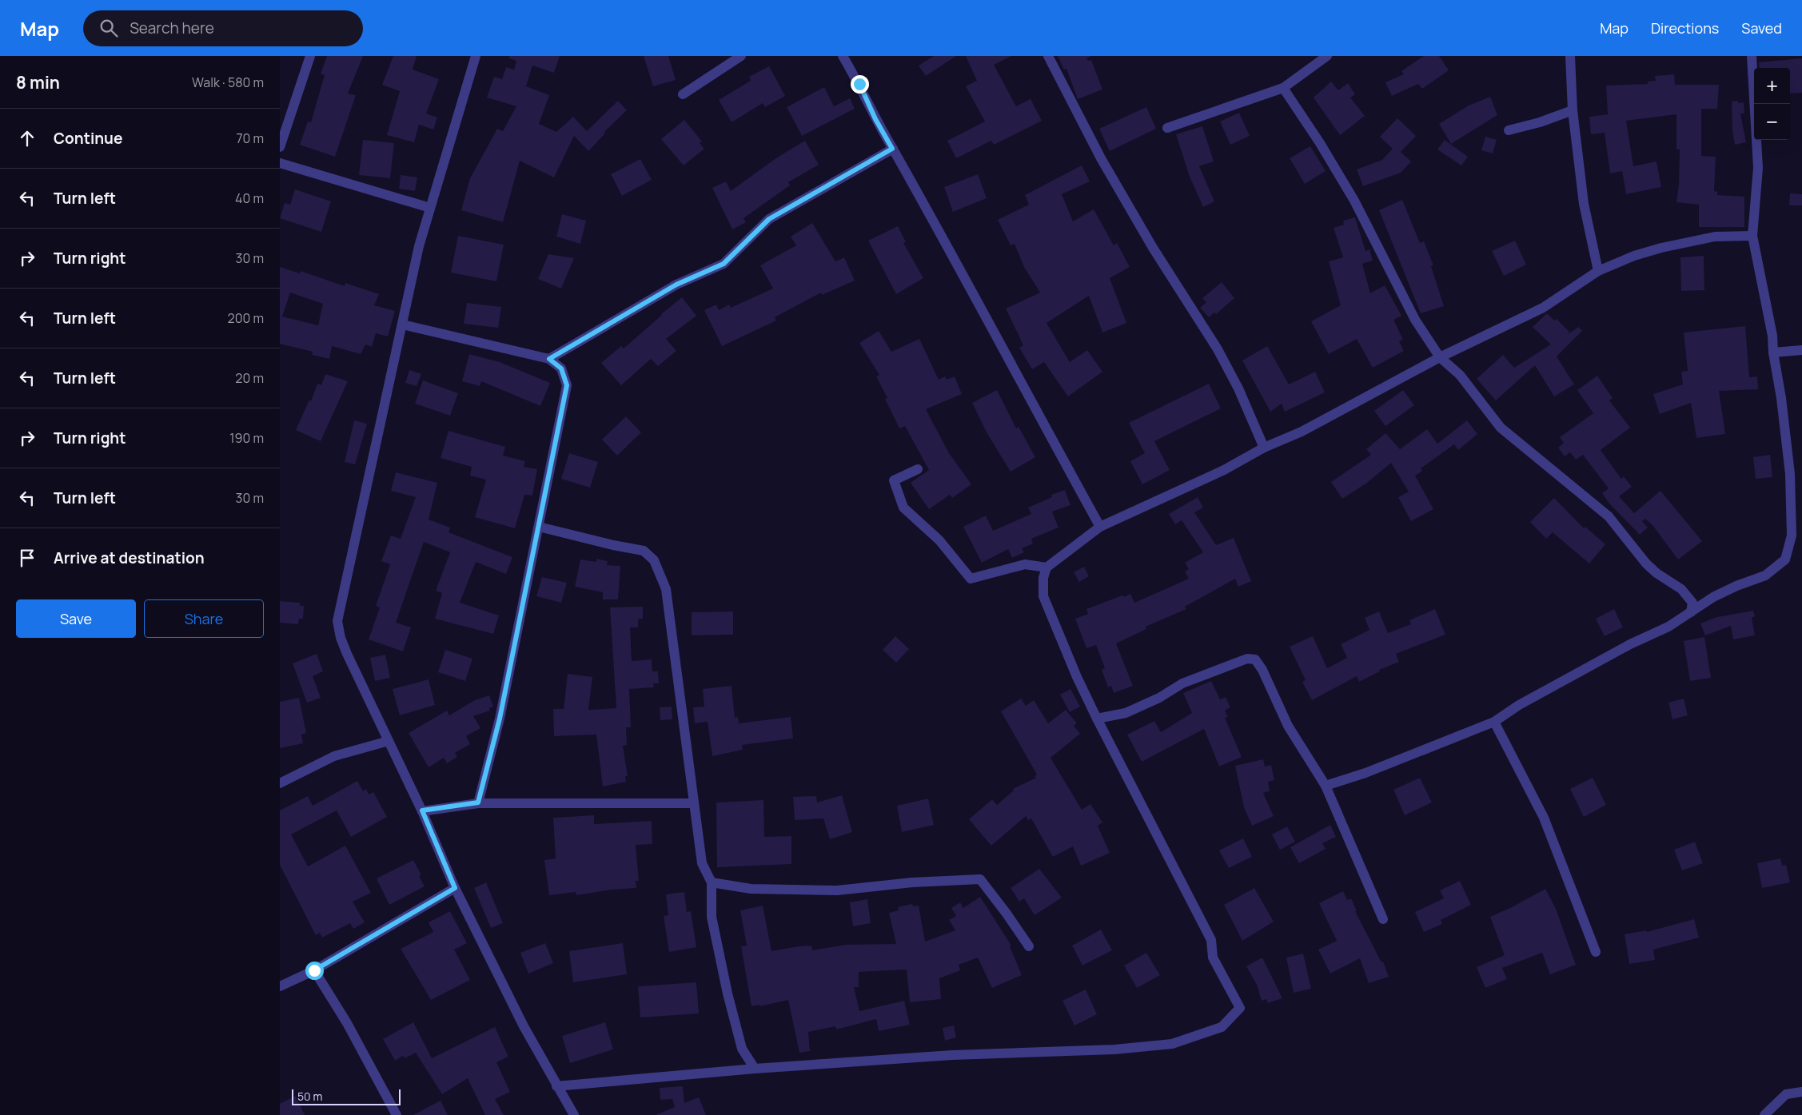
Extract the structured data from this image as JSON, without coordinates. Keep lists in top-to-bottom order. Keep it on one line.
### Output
{"scale_bar":"50 m","page":{"header":"Map","search":"Search here","nav":["Map","Directions","Saved"],"heading":["8 min","Walk · 580 m"],"map_buttons":["+","−"],"list":[["Continue","70 m"],["Turn left","40 m"],["Turn right","30 m"],["Turn left","200 m"],["Turn left","20 m"],["Turn right","190 m"],["Turn left","30 m"],"Arrive at destination"],"buttons":["Save","Share"],"scale":"50 m"}}
